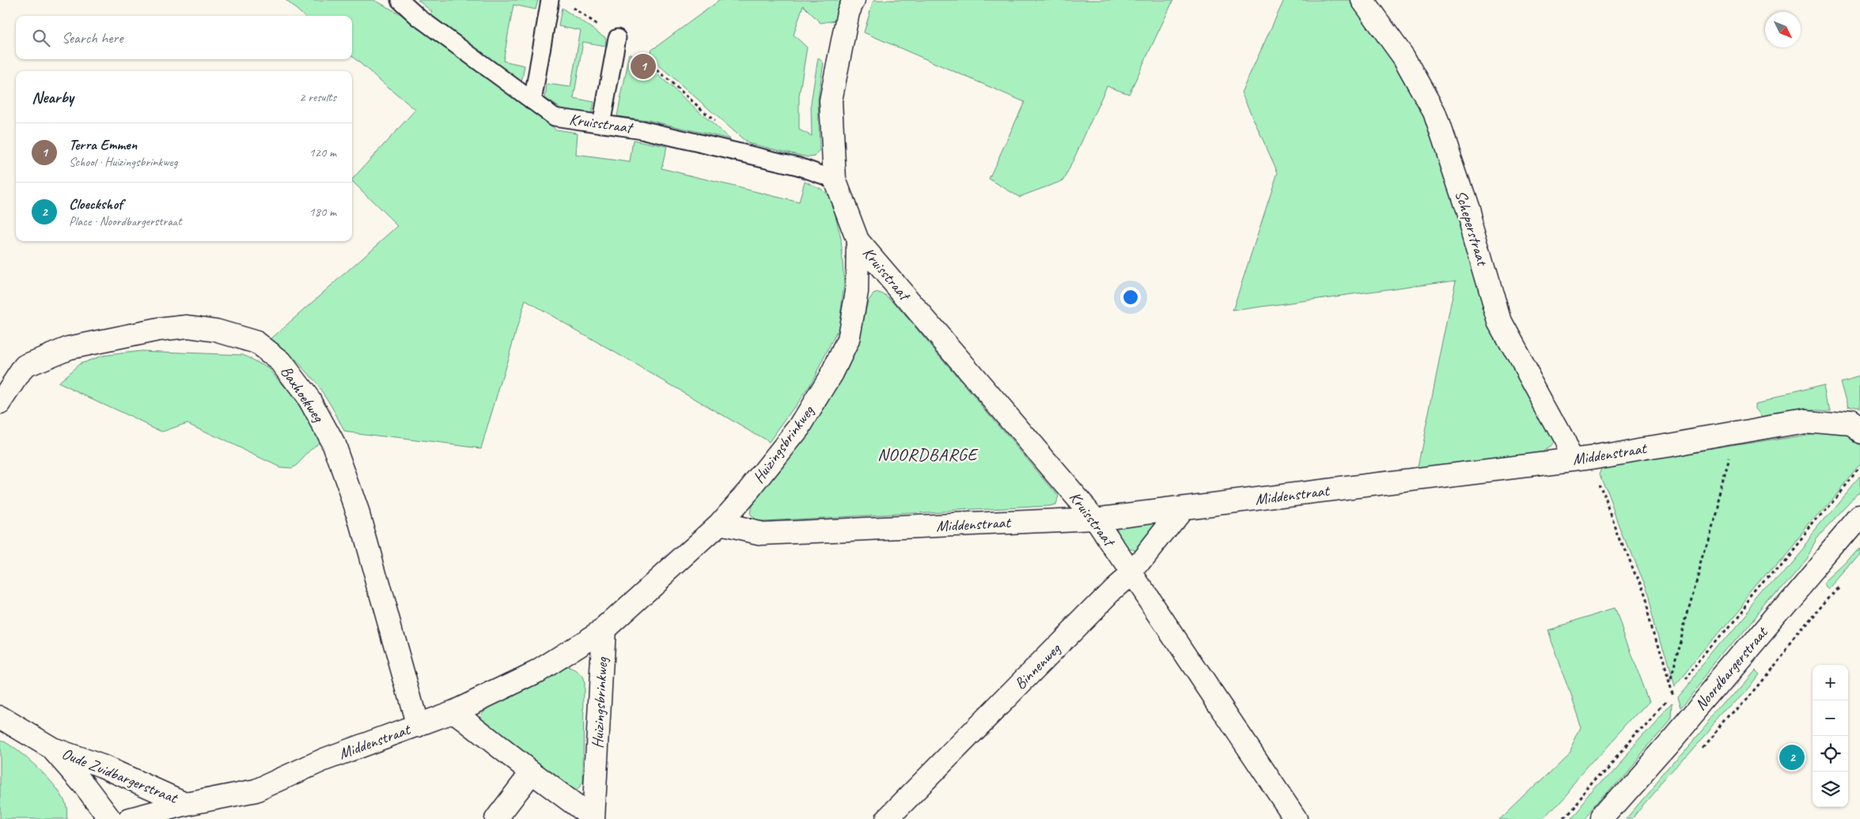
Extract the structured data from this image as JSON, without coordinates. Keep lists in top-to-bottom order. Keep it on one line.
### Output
{"streets":{"street":["Kruisstraat","Scheperstraat","Baxhoekweg","Huizingsbrinkweg","Middenstraat","Binnenweg","Noordbargerstraat","Oude Zuidbargerstraat"]},"crossings":[["Kruisstraat","Huizingsbrinkweg"],["Kruisstraat","Middenstraat"],["Kruisstraat","Binnenweg"],["Scheperstraat","Middenstraat"],["Baxhoekweg","Middenstraat"],["Huizingsbrinkweg","Middenstraat"],["Middenstraat","Binnenweg"],["Middenstraat","Oude Zuidbargerstraat"]],"districts":["NOORDBARGE"],"north":"bottom right","page":{"search":"Search here","pins":["1","2"],"heading":["Nearby","2 results"],"list":[{"mark":"1","name":"Terra Emmen","note":"School · Huizingsbrinkweg","value":"120 m"},{"mark":"2","name":"Cloeckshof","note":"Place · Noordbargerstraat","value":"180 m"}],"map_buttons":["+","−"]}}
